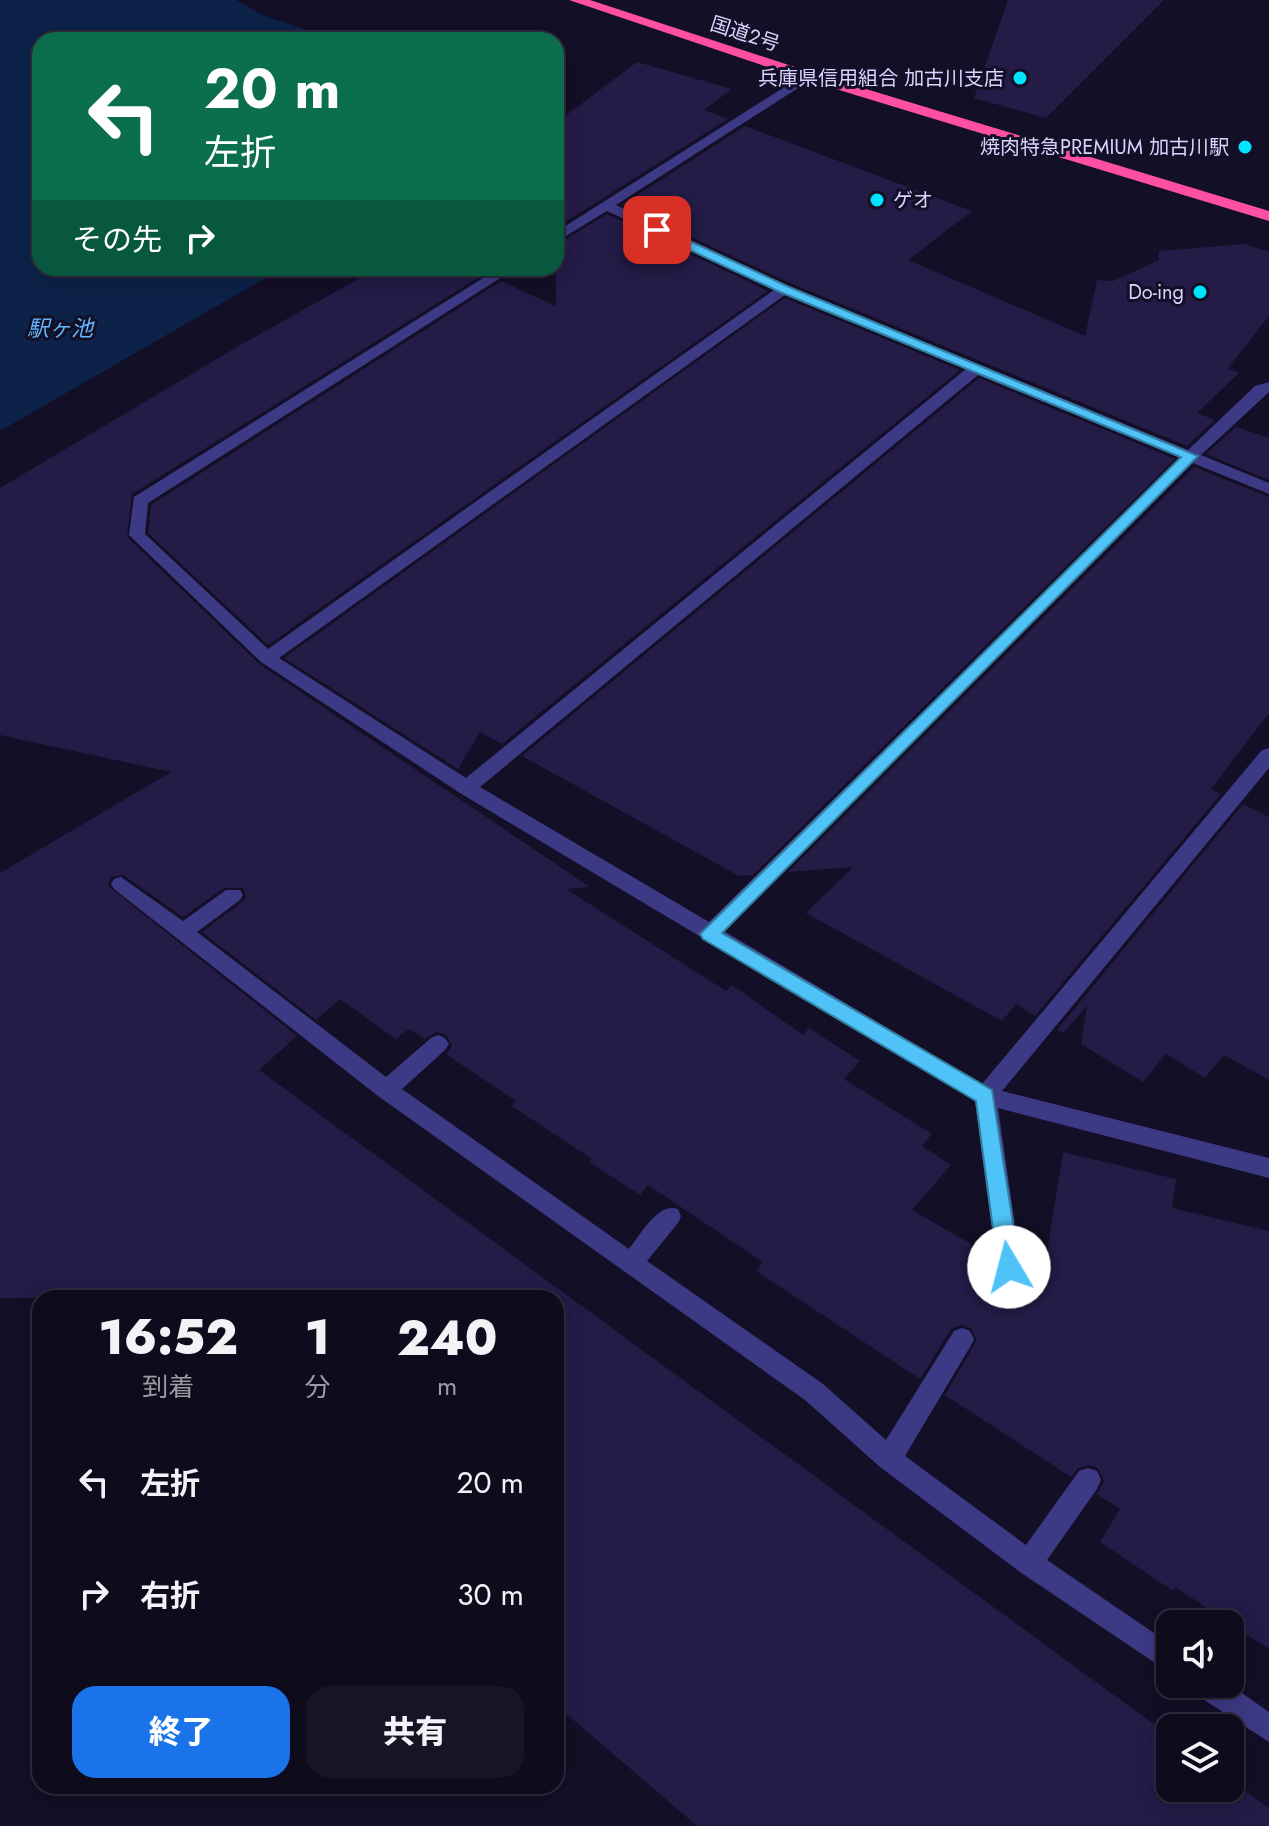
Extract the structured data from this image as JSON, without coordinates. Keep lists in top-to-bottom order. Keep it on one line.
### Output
{"streets":{"highway":["国道2号"]},"water":["駅ヶ池"],"places":["兵庫県信用組合 加古川支店","焼肉特急PREMIUM 加古川駅","ゲオ","Do-ing"],"page":{"turn":["20 m","左折"],"then":"その先","eta":["16:52","到着","1","分","240","m"],"list":[{"name":"左折","value":"20 m"},{"name":"右折","value":"30 m"}],"buttons":["終了","共有"]}}
